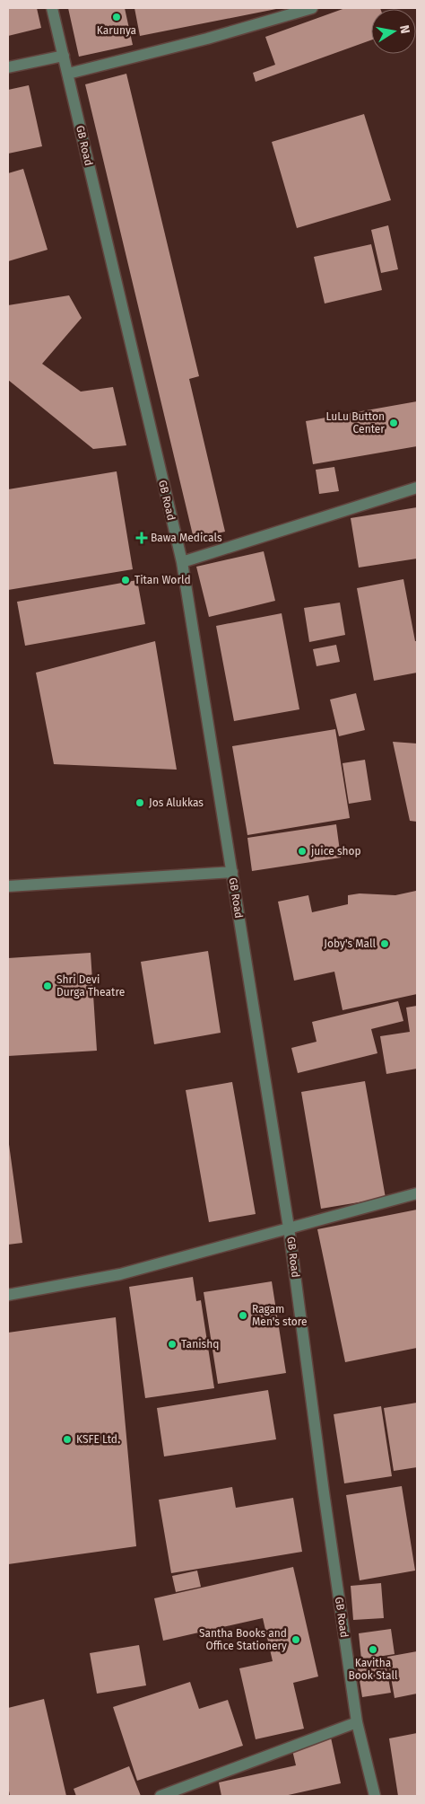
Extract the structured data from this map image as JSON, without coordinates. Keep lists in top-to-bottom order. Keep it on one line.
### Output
{"streets":{"street":["GB Road"]},"places":{"other":["Karunya","LuLu Button Center","Titan World","Jos Alukkas","juice shop","Joby's Mall","Shri Devi Durga Theatre","Ragam Men's store","Tanishq","KSFE Ltd.","Santha Books and Office Stationery","Kavitha Book Stall"],"health":["Bawa Medicals"]},"north":"right"}
